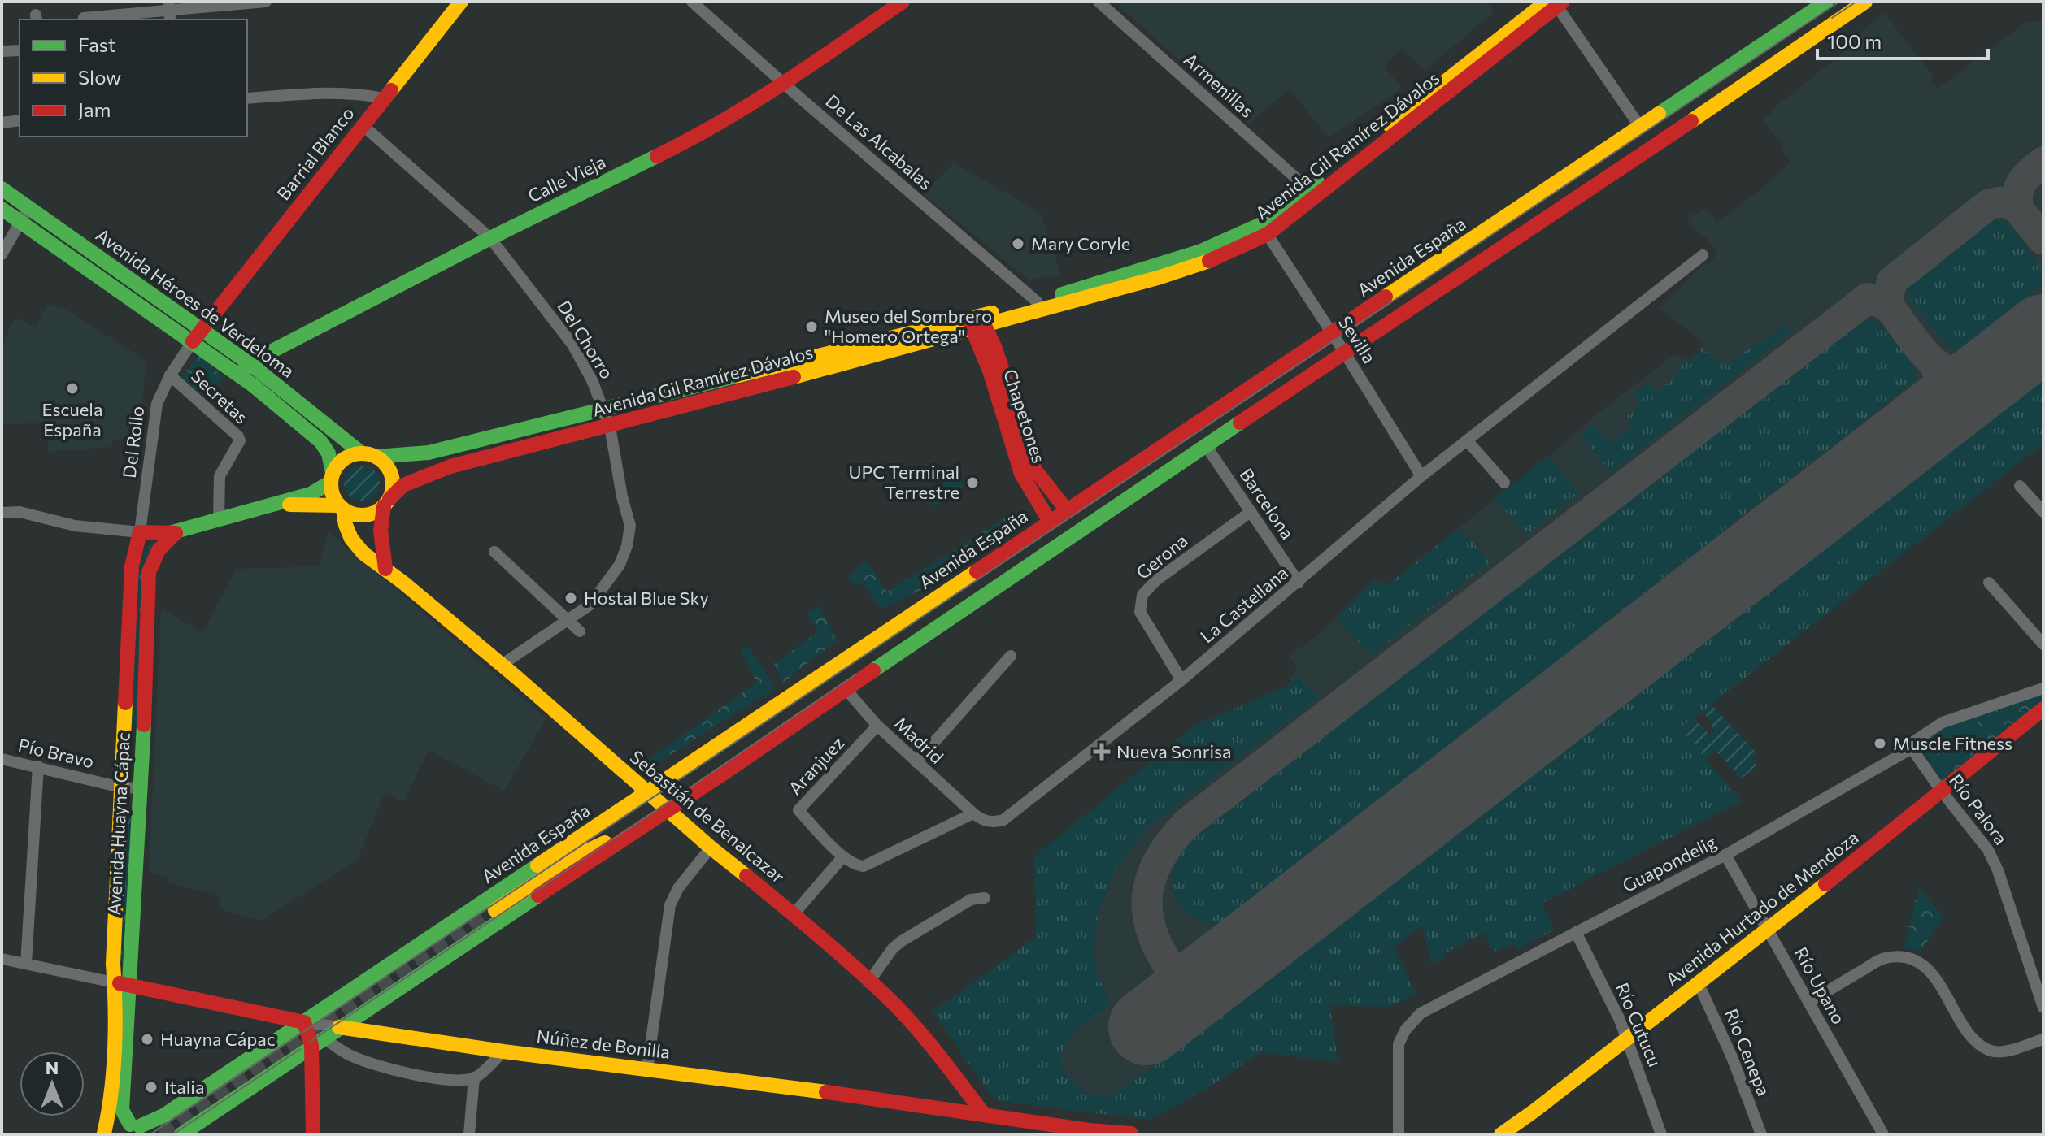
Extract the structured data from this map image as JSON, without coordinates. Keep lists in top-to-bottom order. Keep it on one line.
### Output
{"streets":{"main road":["Avenida Gil Ramírez Dávalos","Barrial Blanco","Calle Vieja","Avenida España","Avenida Héroes de Verdeloma","Chapetones","Sebastián de Benalcazar","Avenida Huayna Cápac","Avenida Hurtado de Mendoza","Núñez de Bonilla"],"street":["Armenillas","De Las Alcabalas","Del Chorro","Sevilla","Secretas","Del Rollo","Barcelona","Gerona","La Castellana","Madrid","Pío Bravo","Aranjuez","Río Palora","Guapondelig","Río Upano","Río Cutucu","Río Cenepa"]},"crossings":[["Armenillas","Avenida Gil Ramírez Dávalos"],["De Las Alcabalas","Avenida Gil Ramírez Dávalos"],["De Las Alcabalas","Calle Vieja"],["Avenida Gil Ramírez Dávalos","Avenida Héroes de Verdeloma"],["Avenida Gil Ramírez Dávalos","Del Chorro"],["Avenida Gil Ramírez Dávalos","Sevilla"],["Avenida Gil Ramírez Dávalos","Secretas"],["Avenida Gil Ramírez Dávalos","Chapetones"],["Avenida Gil Ramírez Dávalos","Sebastián de Benalcazar"],["Avenida Gil Ramírez Dávalos","Avenida Huayna Cápac"],["Barrial Blanco","Avenida Héroes de Verdeloma"],["Barrial Blanco","Del Chorro"],["Barrial Blanco","Del Rollo"],["Calle Vieja","Avenida Héroes de Verdeloma"],["Calle Vieja","Del Chorro"],["Avenida España","Sevilla"],["Avenida España","Chapetones"],["Avenida España","Barcelona"],["Avenida España","Madrid"],["Avenida España","Sebastián de Benalcazar"],["Avenida España","Avenida Huayna Cápac"],["Avenida España","Núñez de Bonilla"],["Avenida Héroes de Verdeloma","Del Rollo"],["Avenida Héroes de Verdeloma","Sebastián de Benalcazar"],["Del Chorro","Sebastián de Benalcazar"],["Sevilla","La Castellana"],["Secretas","Del Rollo"],["Del Rollo","Avenida Huayna Cápac"],["Barcelona","Gerona"],["Barcelona","La Castellana"],["Gerona","La Castellana"],["La Castellana","Madrid"],["Madrid","Aranjuez"],["Pío Bravo","Avenida Huayna Cápac"],["Río Palora","Guapondelig"],["Río Palora","Avenida Hurtado de Mendoza"],["Sebastián de Benalcazar","Núñez de Bonilla"],["Avenida Huayna Cápac","Núñez de Bonilla"],["Guapondelig","Río Upano"],["Guapondelig","Río Cutucu"],["Avenida Hurtado de Mendoza","Río Upano"],["Avenida Hurtado de Mendoza","Río Cutucu"],["Avenida Hurtado de Mendoza","Río Cenepa"]],"places":{"other":["Mary Coryle","Museo del Sombrero \"Homero Ortega\"","Escuela España","UPC Terminal Terrestre","Hostal Blue Sky","Muscle Fitness","Huayna Cápac","Italia"],"health":["Nueva Sonrisa"]},"legend":["Fast","Slow","Jam"],"scale_bar":"100 m","north":"top"}
